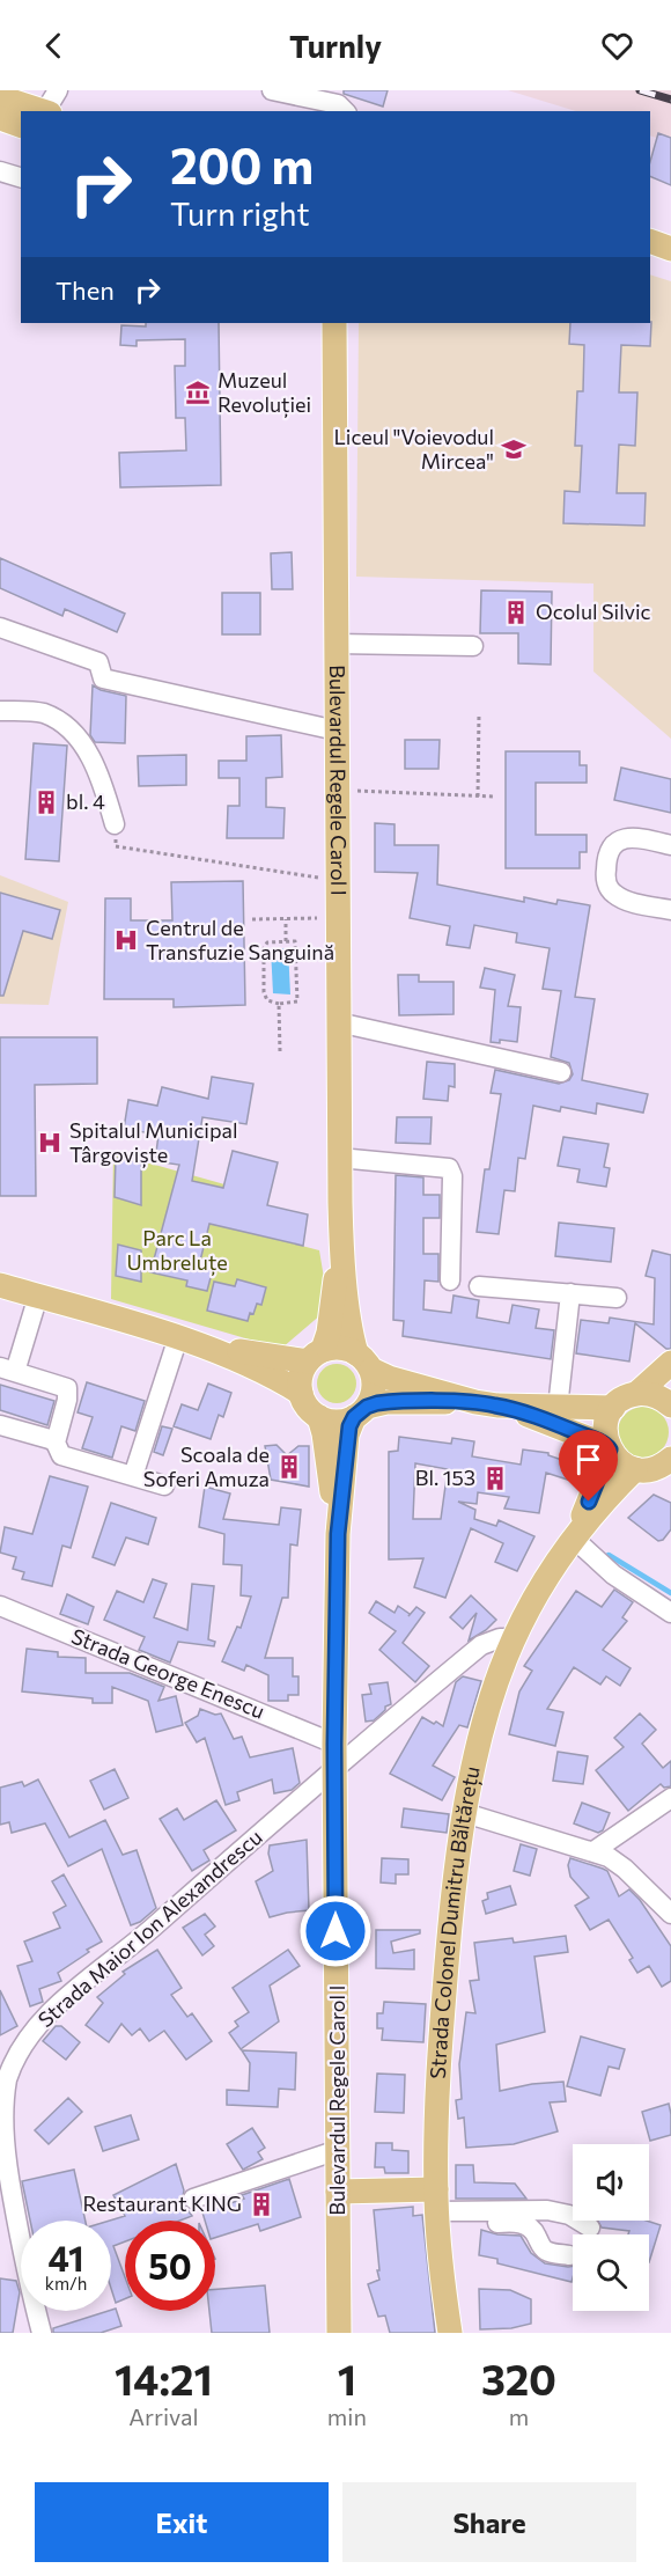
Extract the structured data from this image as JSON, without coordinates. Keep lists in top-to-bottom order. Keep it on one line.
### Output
{"streets":{"main road":["Bulevardul Regele Carol I","Strada Colonel Dumitru Băltărețu"],"street":["Strada George Enescu","Strada Maior Ion Alexandrescu"]},"crossings":[["Bulevardul Regele Carol I","Strada George Enescu"],["Bulevardul Regele Carol I","Strada Maior Ion Alexandrescu"],["Strada George Enescu","Strada Maior Ion Alexandrescu"],["Strada Colonel Dumitru Băltărețu","Strada Maior Ion Alexandrescu"]],"parks":["Parc La Umbreluțe"],"places":{"museum":["Muzeul Revoluției"],"school or university":["Liceul \"Voievodul Mircea\""],"building":["Ocolul Silvic","bl. 4","Scoala de Soferi Amuza","Bl. 153","Restaurant KING"],"hospital":["Centrul de Transfuzie Sanguină","Spitalul Municipal Târgoviște"]},"page":{"header":"Turnly","turn":["200 m","Turn right"],"then":"Then","speed":"41 km/h","limit":"50","eta":["14:21","Arrival","1","min","320","m"],"buttons":["Exit","Share"]}}
